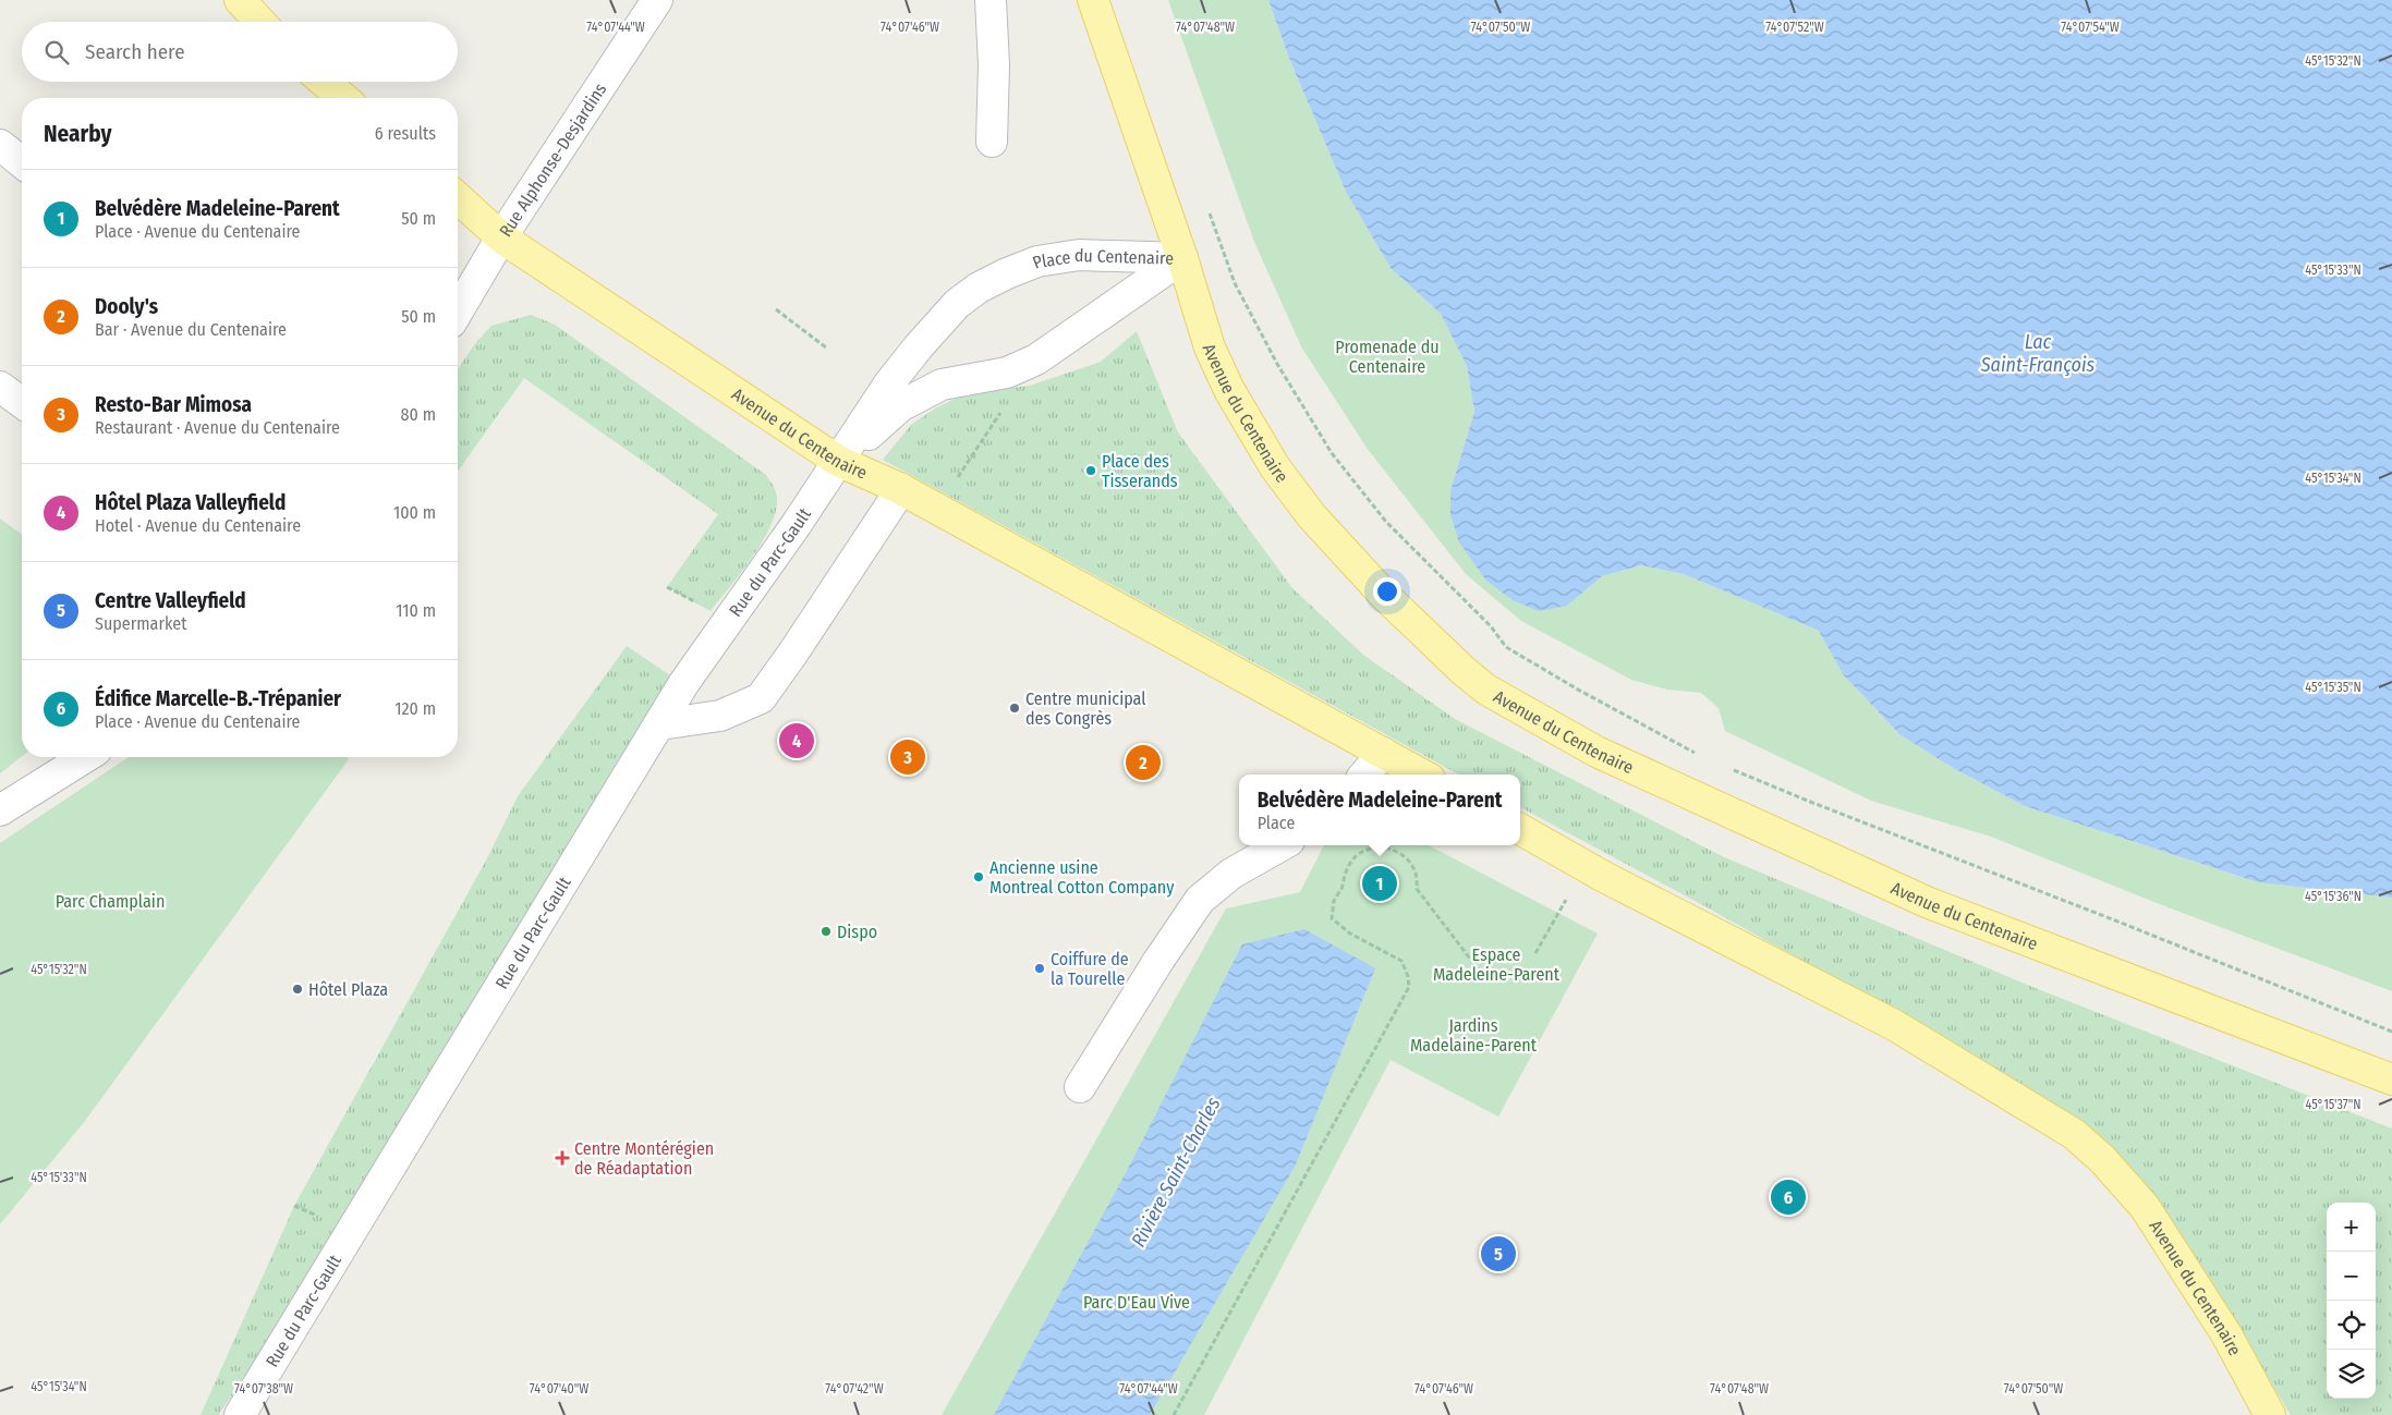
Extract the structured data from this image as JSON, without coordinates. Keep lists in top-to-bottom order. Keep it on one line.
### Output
{"streets":{"main road":["Avenue du Centenaire"],"street":["Rue Alphonse-Desjardins","Place du Centenaire","Rue du Parc-Gault"]},"crossings":[["Rue Alphonse-Desjardins","Avenue du Centenaire"],["Place du Centenaire","Avenue du Centenaire"],["Place du Centenaire","Rue du Parc-Gault"],["Avenue du Centenaire","Rue du Parc-Gault"]],"water":["Lac Saint-François","Rivière Saint-Charles"],"parks":["Promenade du Centenaire","Parc Champlain","Espace Madeleine-Parent","Jardins Madelaine-Parent","Parc D'Eau Vive"],"places":{"other":["Place des Tisserands","Centre municipal des Congrès","Ancienne usine Montreal Cotton Company","Dispo","Coiffure de la Tourelle","Hôtel Plaza"],"health":["Centre Montérégien de Réadaptation"]},"page":{"search":"Search here","heading":["Nearby","6 results"],"list":[{"mark":"1","name":"Belvédère Madeleine-Parent","note":"Place · Avenue du Centenaire","value":"50 m"},{"mark":"2","name":"Dooly's","note":"Bar · Avenue du Centenaire","value":"50 m"},{"mark":"3","name":"Resto-Bar Mimosa","note":"Restaurant · Avenue du Centenaire","value":"80 m"},{"mark":"4","name":"Hôtel Plaza Valleyfield","note":"Hotel · Avenue du Centenaire","value":"100 m"},{"mark":"5","name":"Centre Valleyfield","note":"Supermarket","value":"110 m"},{"mark":"6","name":"Édifice Marcelle-B.-Trépanier","note":"Place · Avenue du Centenaire","value":"120 m"}],"pins":["4","3","2","1","6","5"],"popup":["Belvédère Madeleine-Parent","Place"],"map_buttons":["+","−"]},"coordinates":["74°07'44\"W","74°07'46\"W","74°07'48\"W","74°07'50\"W","74°07'52\"W","74°07'54\"W","45°15'32\"N","45°15'33\"N","45°15'34\"N","45°15'35\"N","45°15'36\"N","45°15'37\"N","74°07'38\"W","74°07'40\"W","74°07'42\"W"]}
